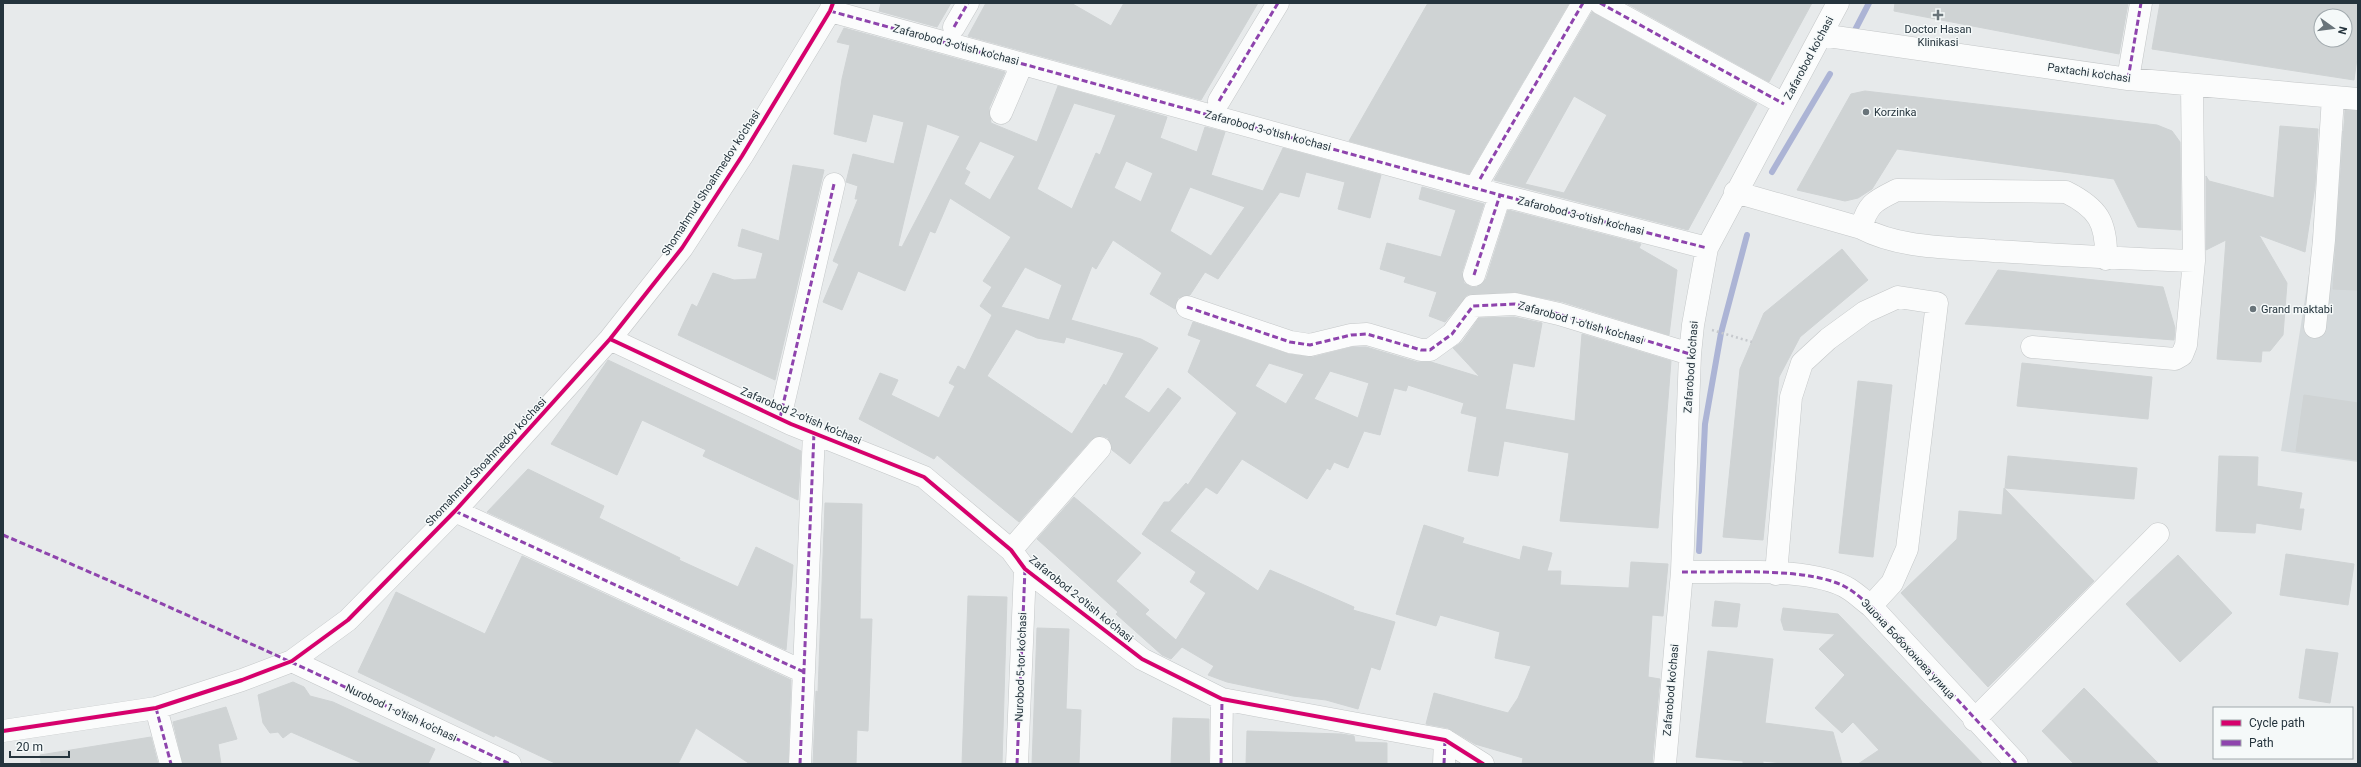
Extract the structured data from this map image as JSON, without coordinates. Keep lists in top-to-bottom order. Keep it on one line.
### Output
{"streets":{"street":["Zafarobod 3-o'tish ko'chasi","Zafarobod ko'chasi","Paxtachi ko'chasi","Shomahmud Shoahmedov ko'chasi","Zafarobod 1-o'tish ko'chasi","Zafarobod 2-o'tish ko'chasi","Эшона Бобохонова улица","Nurobod 5-tor ko'chasi","Nurobod 1-o'tish ko'chasi"]},"crossings":[["Zafarobod 3-o'tish ko'chasi","Zafarobod ko'chasi"],["Zafarobod 3-o'tish ko'chasi","Shomahmud Shoahmedov ko'chasi"],["Zafarobod ko'chasi","Paxtachi ko'chasi"],["Zafarobod ko'chasi","Zafarobod 1-o'tish ko'chasi"],["Zafarobod ko'chasi","Эшона Бобохонова улица"],["Shomahmud Shoahmedov ko'chasi","Zafarobod 2-o'tish ko'chasi"],["Shomahmud Shoahmedov ko'chasi","Nurobod 1-o'tish ko'chasi"],["Zafarobod 2-o'tish ko'chasi","Nurobod 5-tor ko'chasi"]],"places":{"health":["Doctor Hasan Klinikasi"],"other":["Korzinka","Grand maktabi"]},"legend":["Cycle path","Path"],"scale_bar":"20 m","north":"right"}
